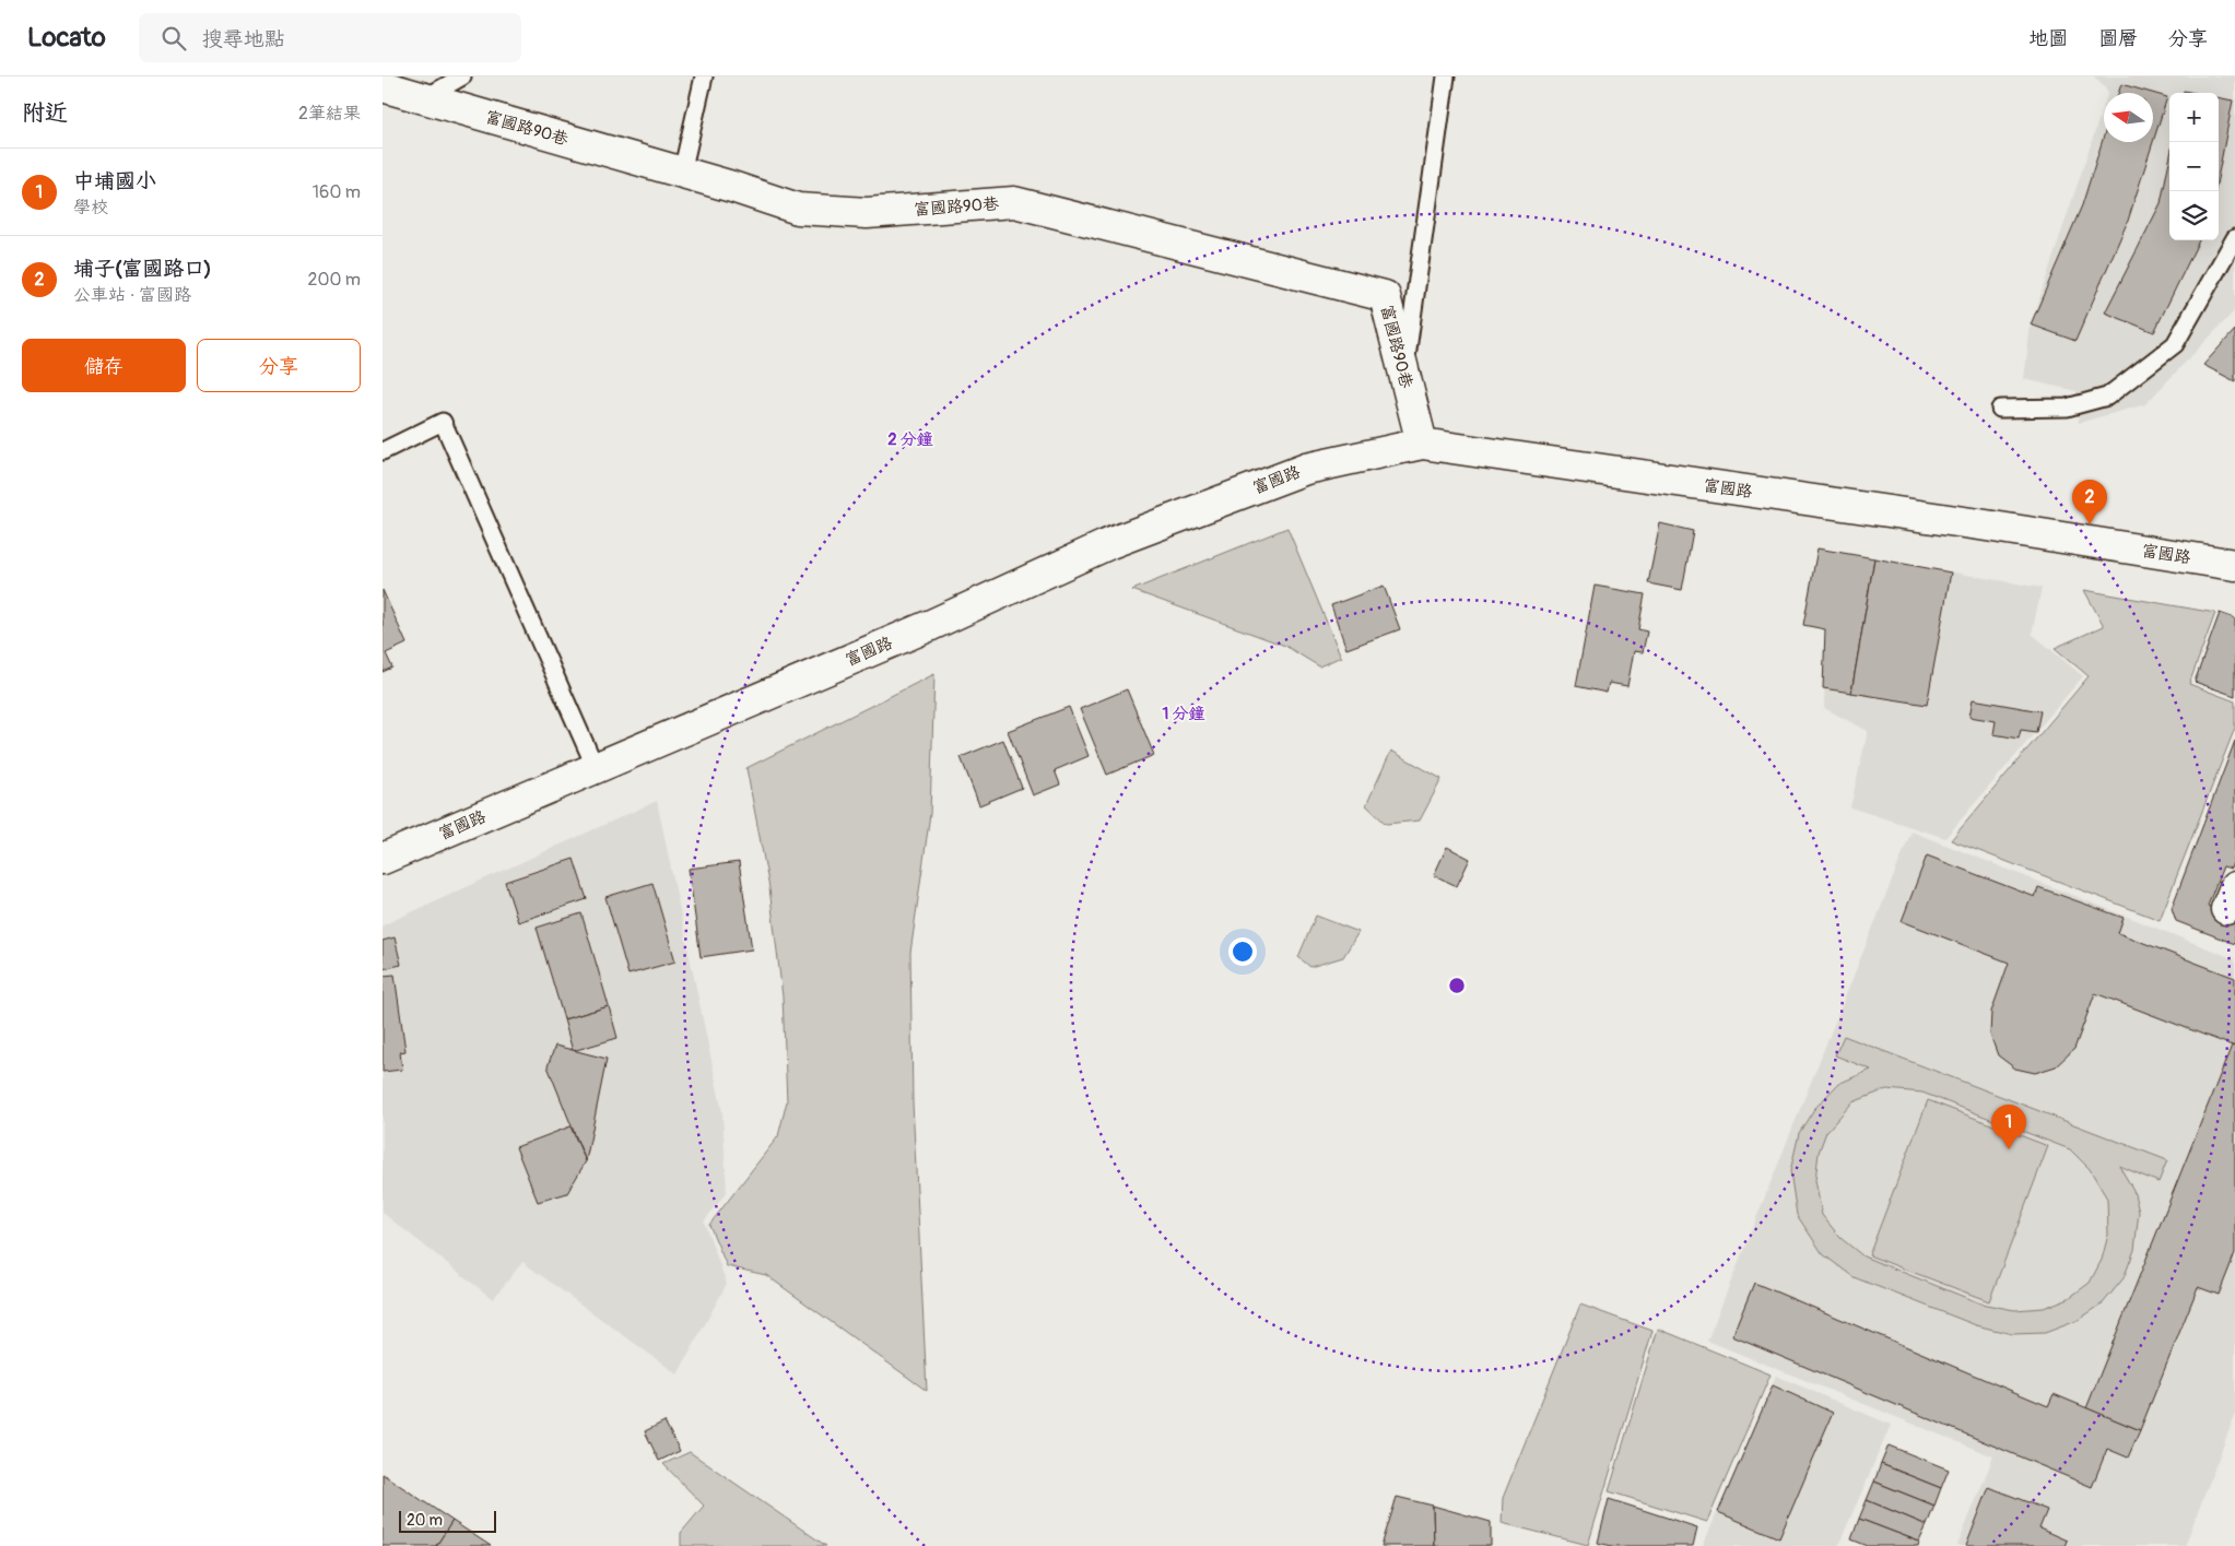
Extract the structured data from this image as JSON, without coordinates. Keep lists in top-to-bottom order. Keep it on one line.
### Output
{"streets":{"street":["富國路90巷","富國路"]},"crossings":[["富國路90巷","富國路"]],"scale_bar":"20 m","north":"left","page":{"header":"Locato","search":"搜尋地點","nav":["地圖","圖層","分享"],"heading":["附近","2筆結果"],"map_buttons":["+","−"],"list":[{"mark":"1","name":"中埔國小","note":"學校","value":"160 m"},{"mark":"2","name":"埔子(富國路口)","note":"公車站 · 富國路","value":"200 m"}],"buttons":["儲存","分享"],"pins":["2","1"],"scale":"20 m"},"rings":["2 分鐘","1 分鐘"]}
